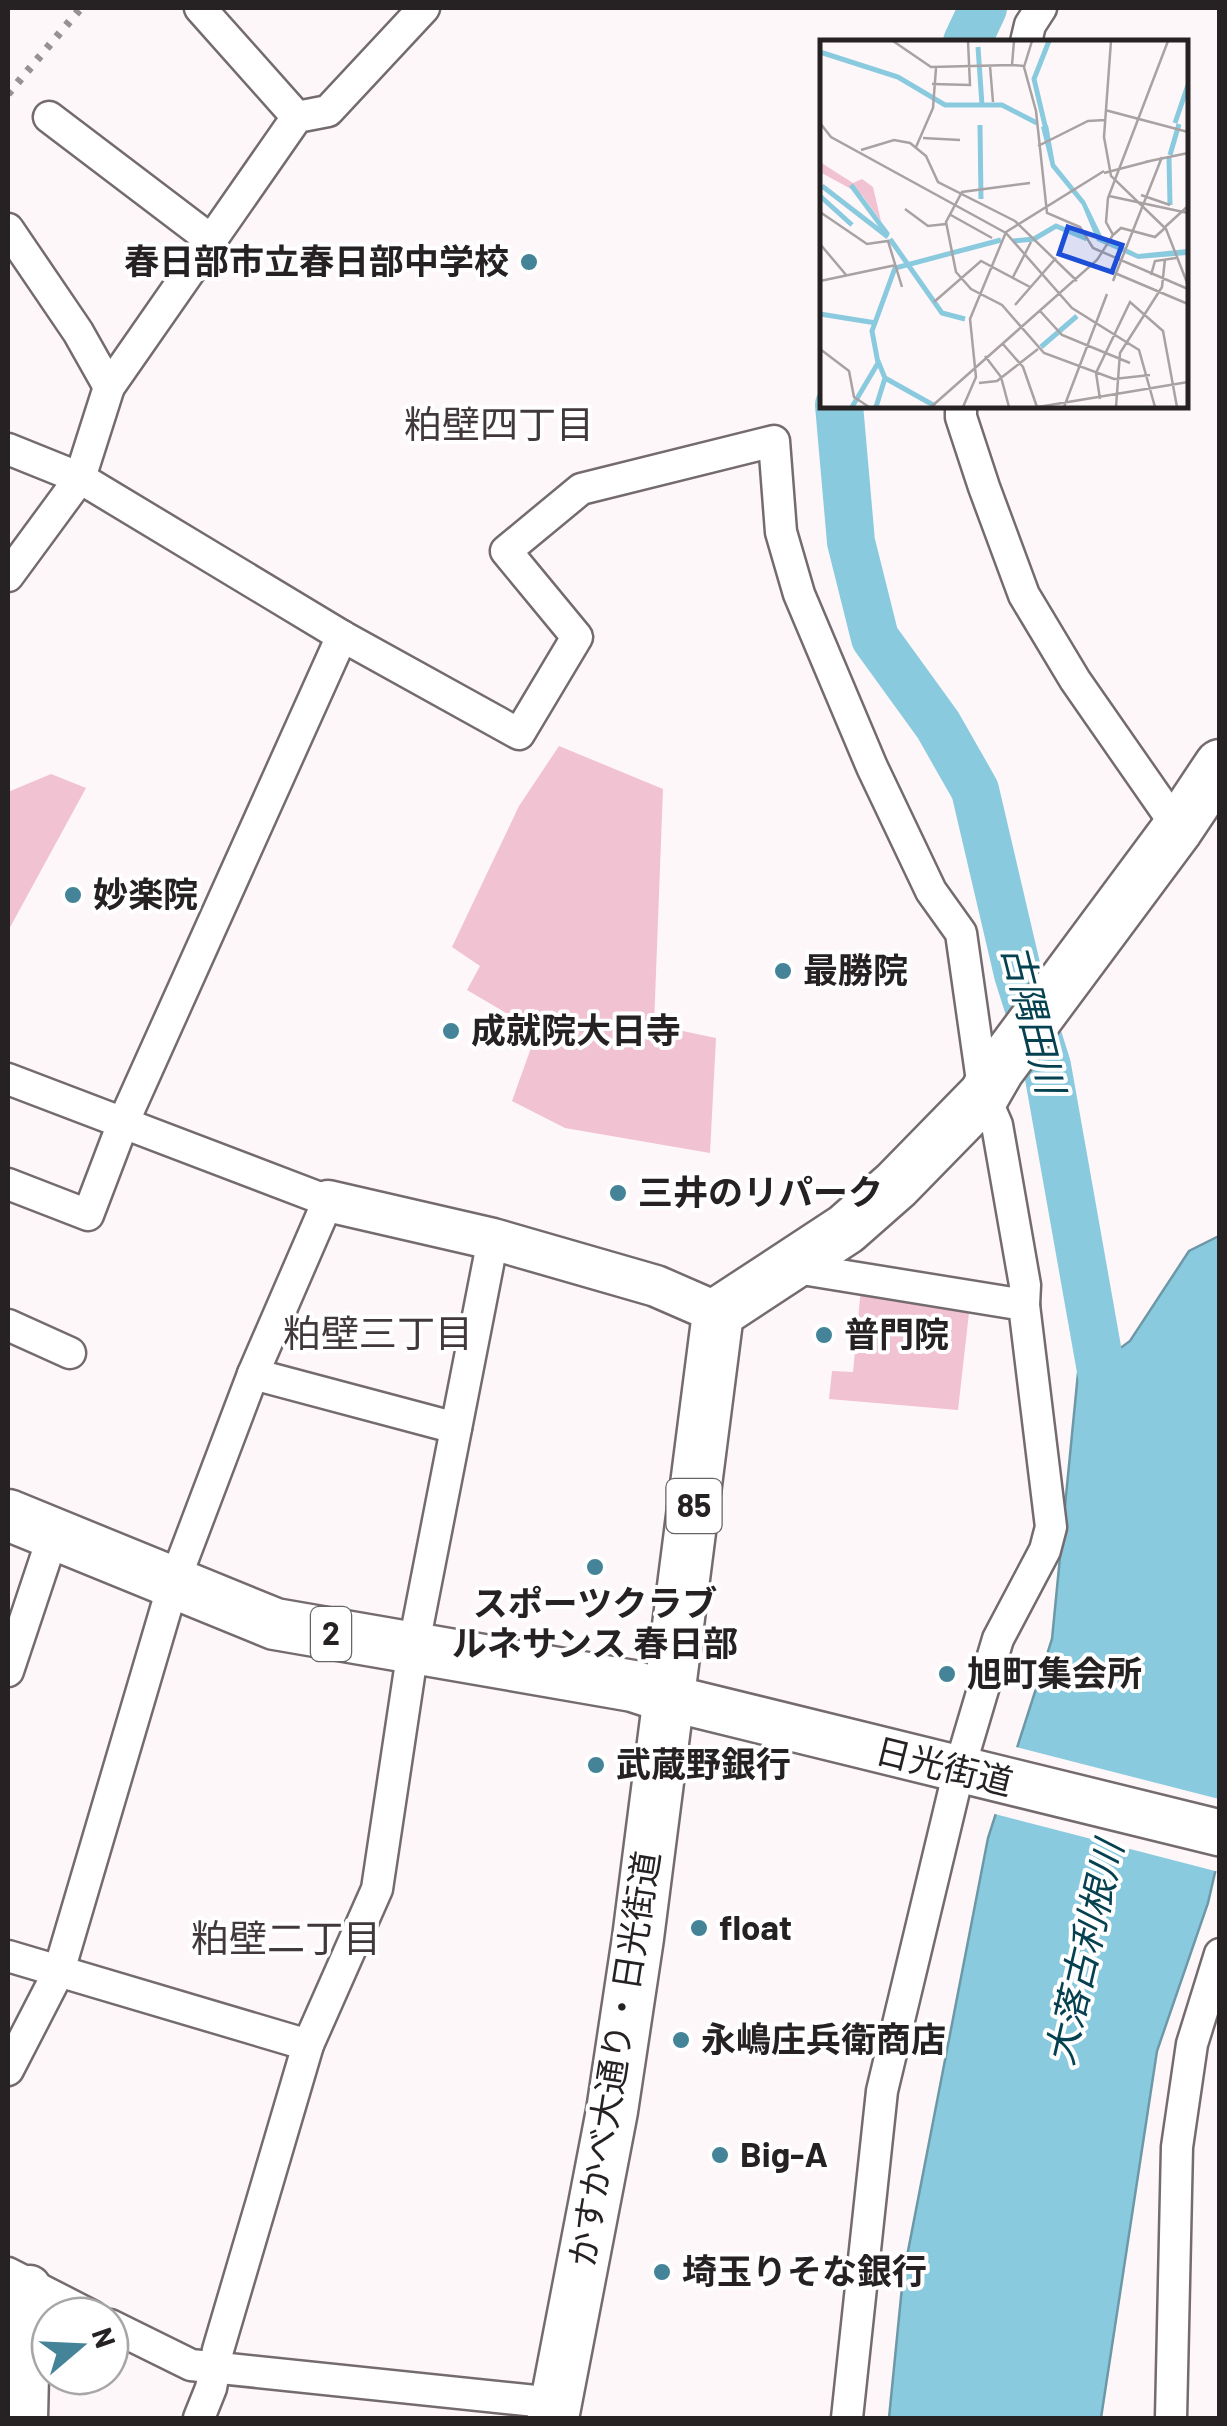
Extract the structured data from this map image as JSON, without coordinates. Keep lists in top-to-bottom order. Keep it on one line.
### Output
{"streets":{"main road":["85","2","日光街道","かすかべ大通り・日光街道"]},"crossings":[["85","2"],["85","日光街道"],["85","かすかべ大通り・日光街道"],["2","日光街道"],["2","かすかべ大通り・日光街道"],["日光街道","かすかべ大通り・日光街道"]],"districts":["粕壁四丁目","粕壁三丁目","粕壁二丁目"],"water":["古隅田川","大落古利根川"],"places":["春日部市立春日部中学校","妙楽院","最勝院","成就院大日寺","三井のリパーク","普門院","スポーツクラブ ルネサンス 春日部","旭町集会所","武蔵野銀行","float","永嶋庄兵衛商店","Big-A","埼玉りそな銀行"],"north":"right"}
